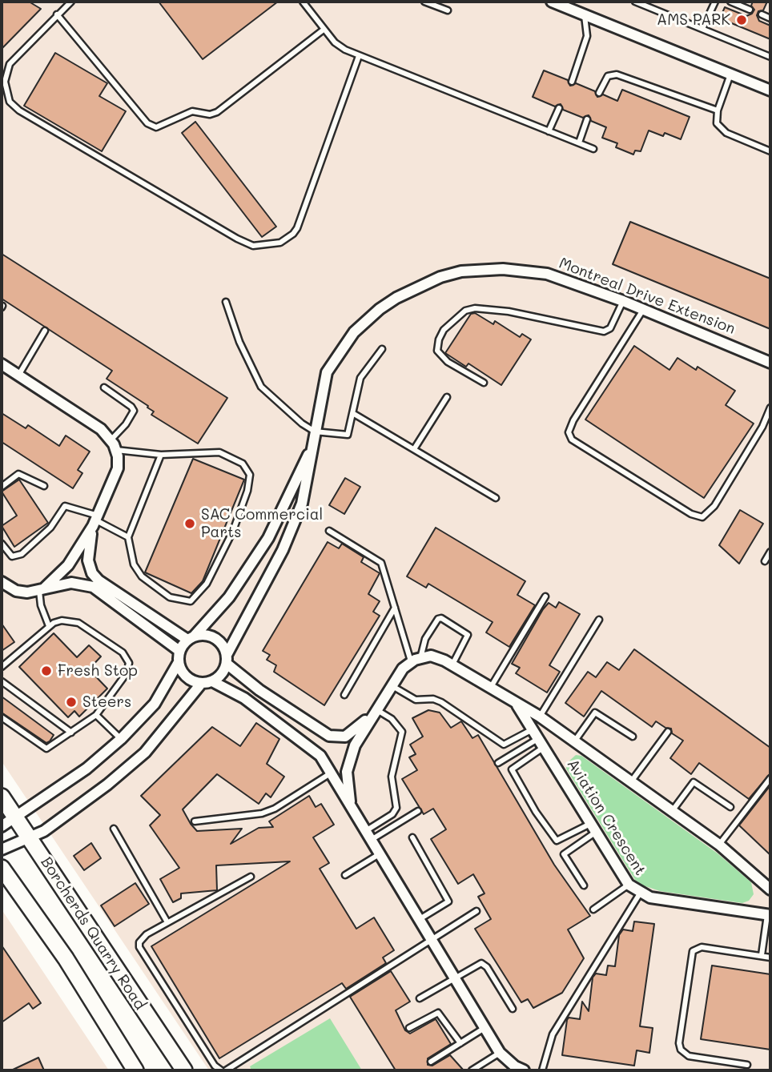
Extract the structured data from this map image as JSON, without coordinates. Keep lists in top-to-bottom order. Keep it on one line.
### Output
{"streets":{"main road":["Borcherds Quarry Road"],"street":["Montreal Drive Extension","Aviation Crescent"]},"places":["AMS PARK","SAC Commercial Parts","Fresh Stop","Steers"]}
